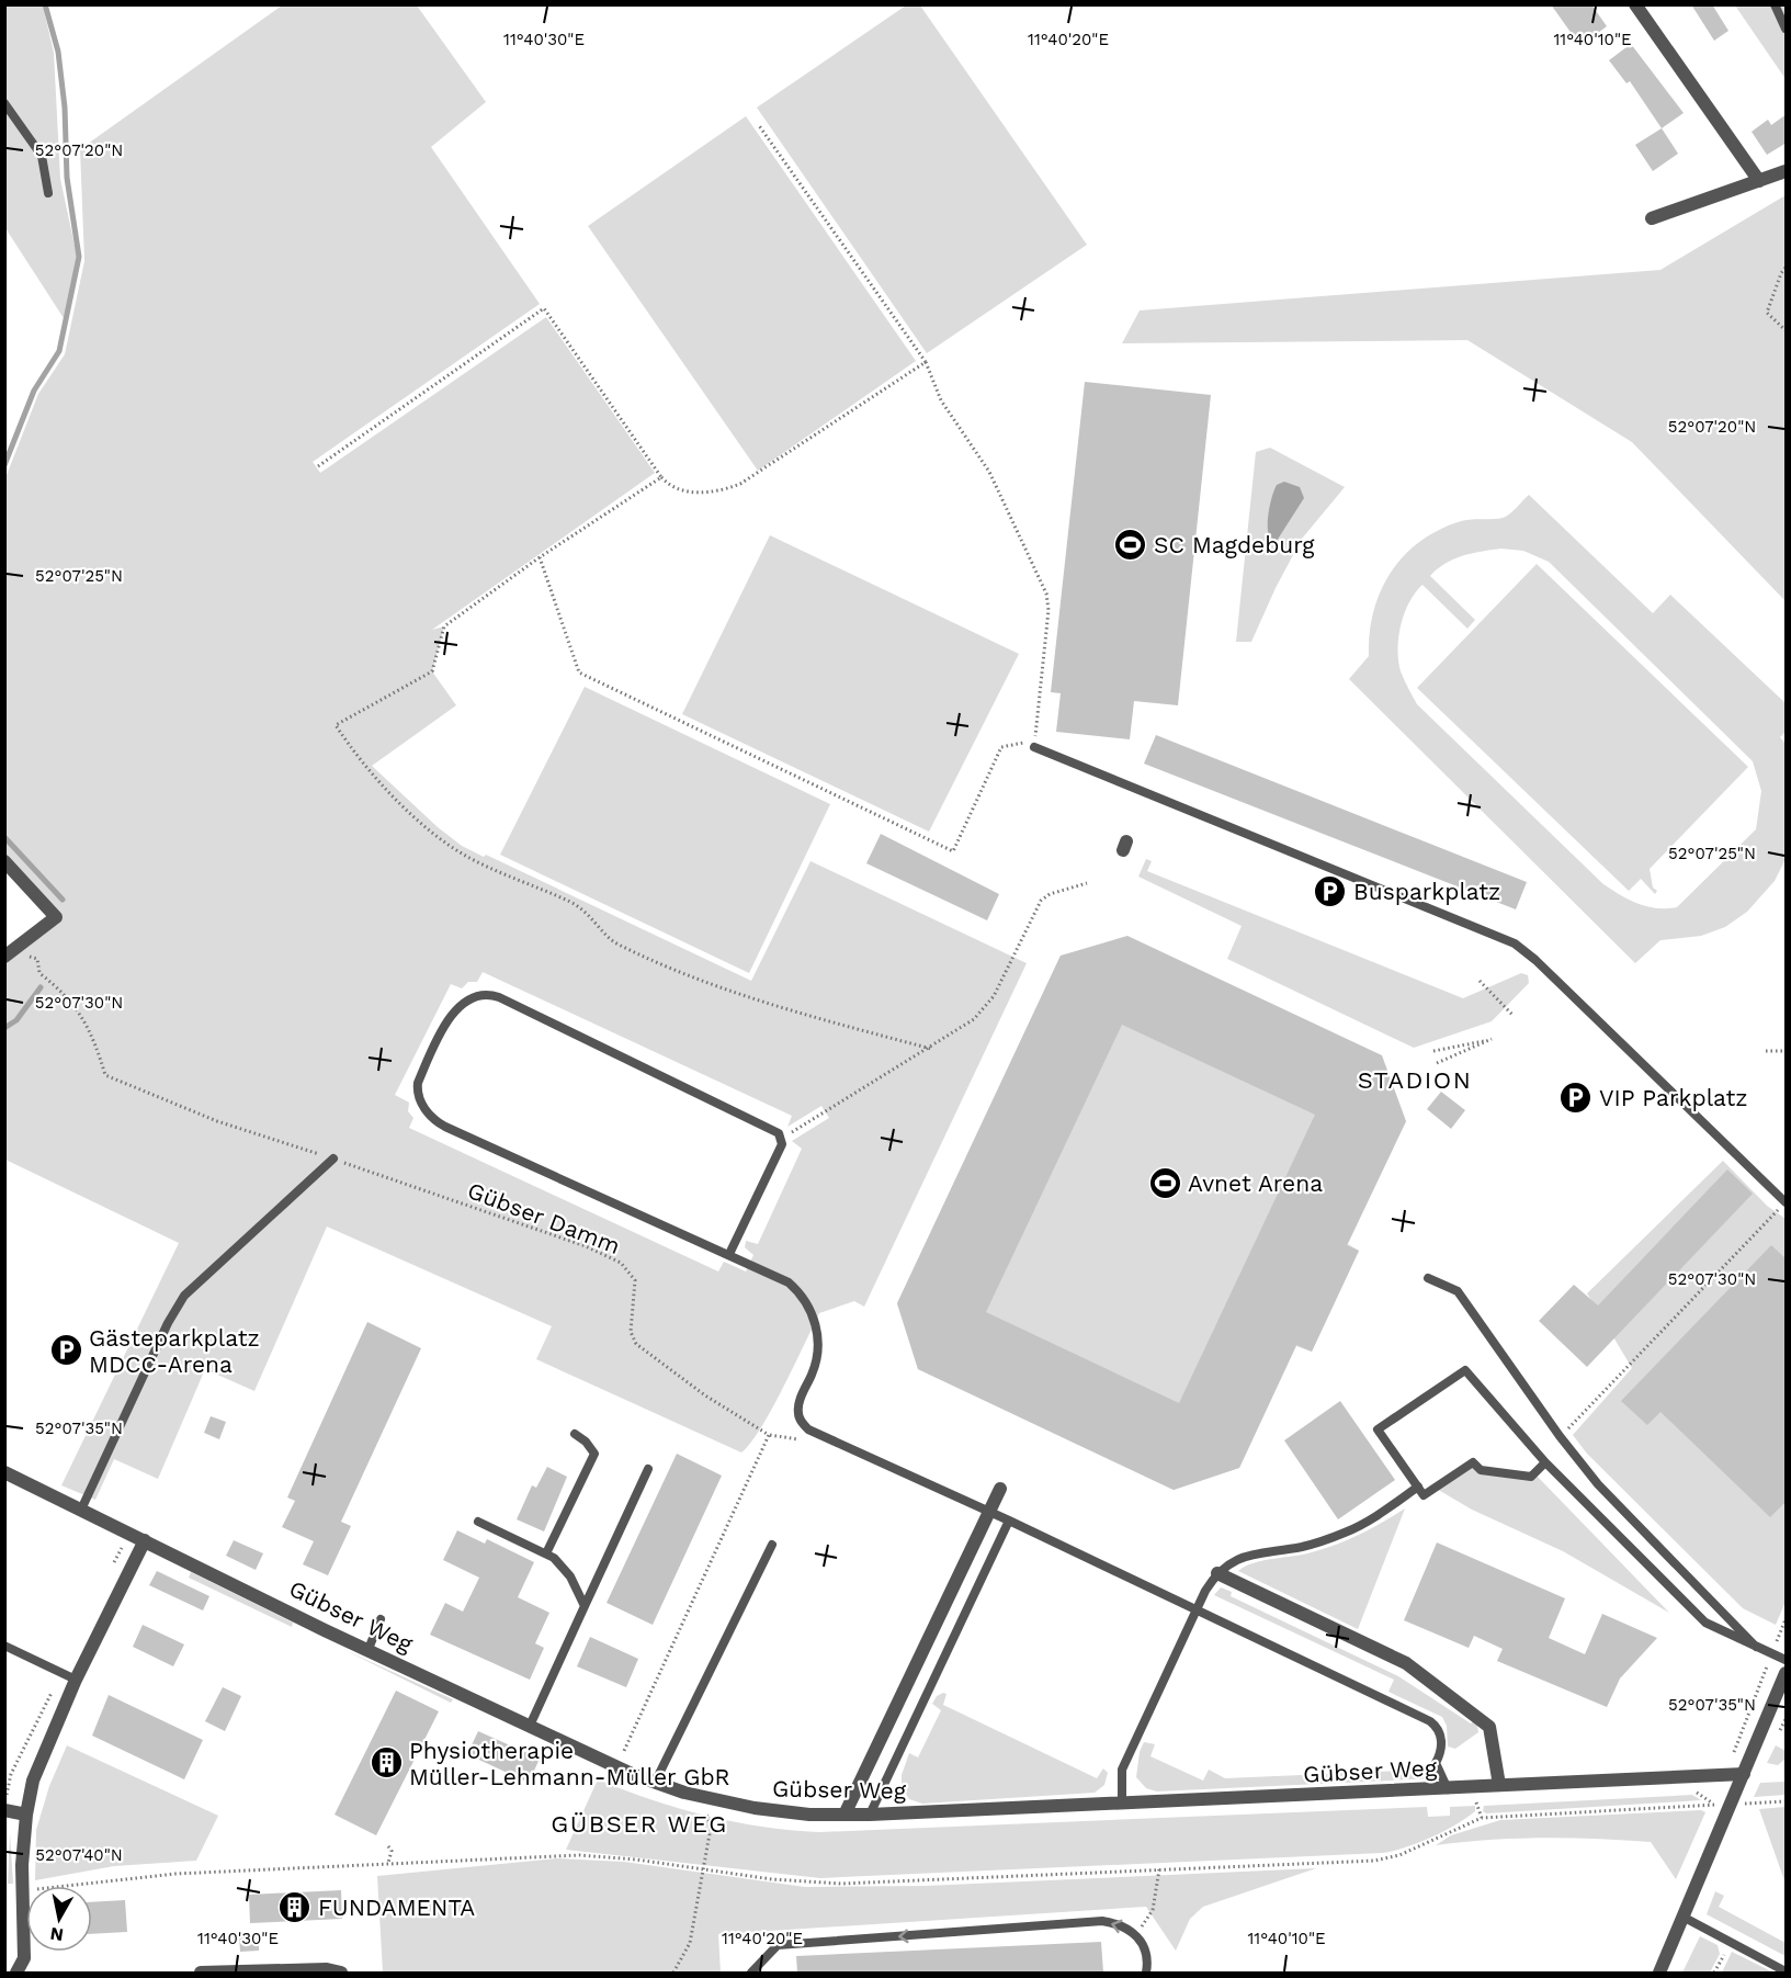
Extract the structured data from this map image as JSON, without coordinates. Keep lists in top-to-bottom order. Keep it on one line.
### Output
{"streets":{"street":["Gübser Weg"],"path":["Gübser Damm"]},"districts":["STADION","GÜBSER WEG"],"places":{"sports":["SC Magdeburg","Avnet Arena"],"parking":["Busparkplatz","VIP Parkplatz","Gästeparkplatz MDCC-Arena"],"building":["Physiotherapie Müller-Lehmann-Müller GbR","FUNDAMENTA"]},"north":"bottom","coordinates":["11°40'30\"E","11°40'20\"E","11°40'10\"E","52°07'20\"N","52°07'25\"N","52°07'30\"N","52°07'35\"N","52°07'40\"N"]}
